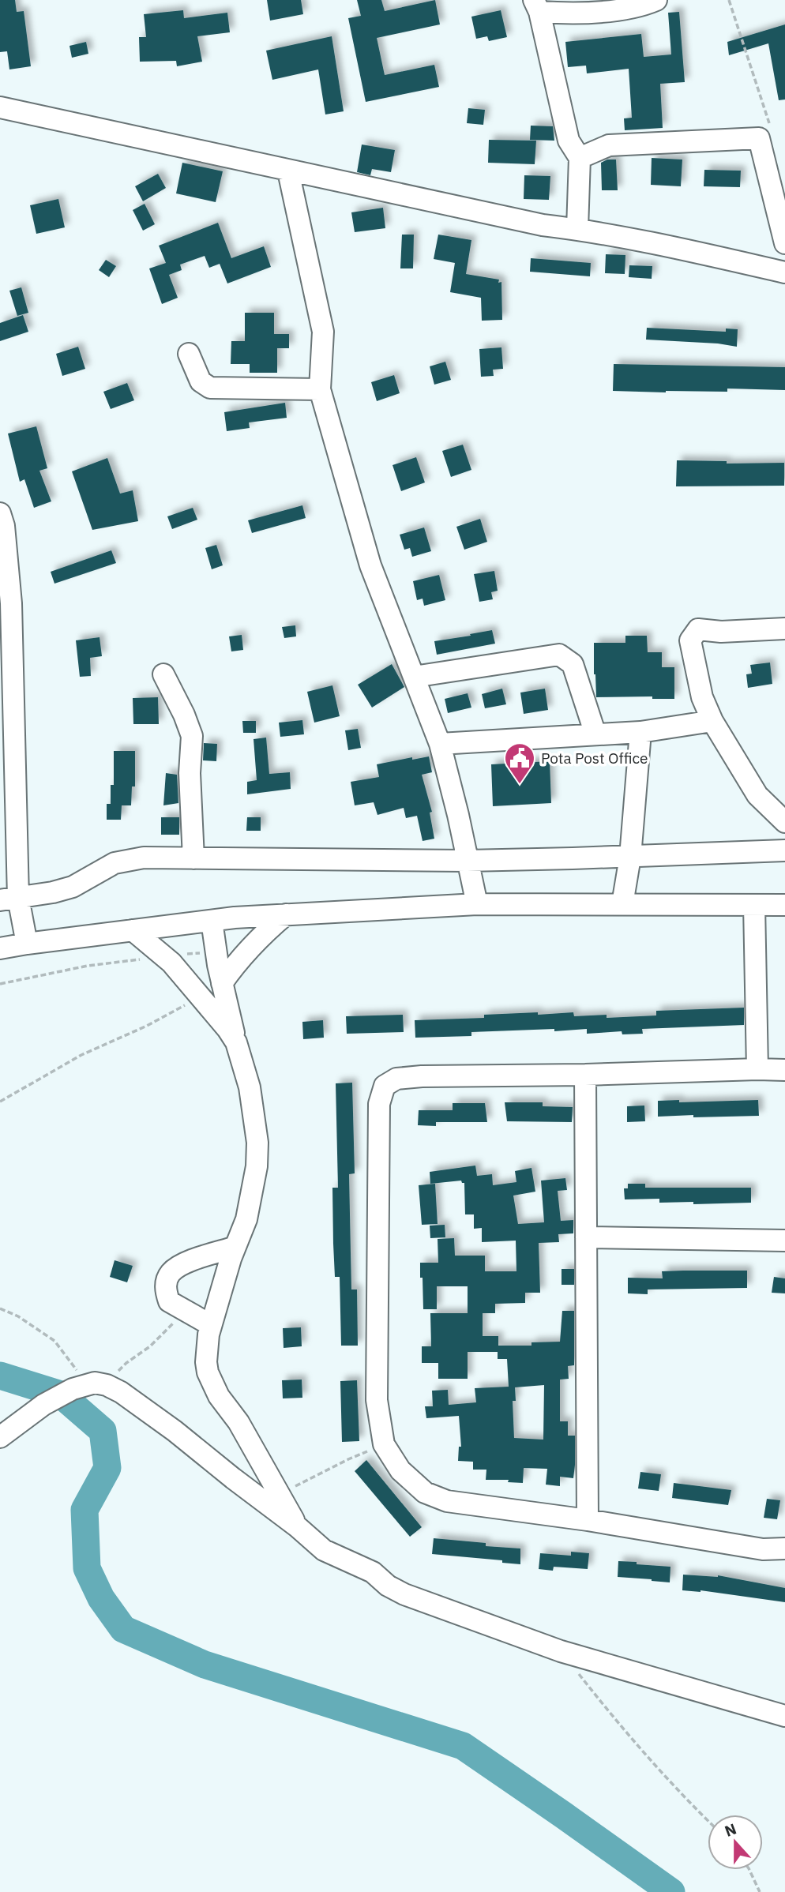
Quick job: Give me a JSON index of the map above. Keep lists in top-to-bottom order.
{
  "places": {
    "public building": ["Pota Post Office"]
  },
  "north": "top"
}
